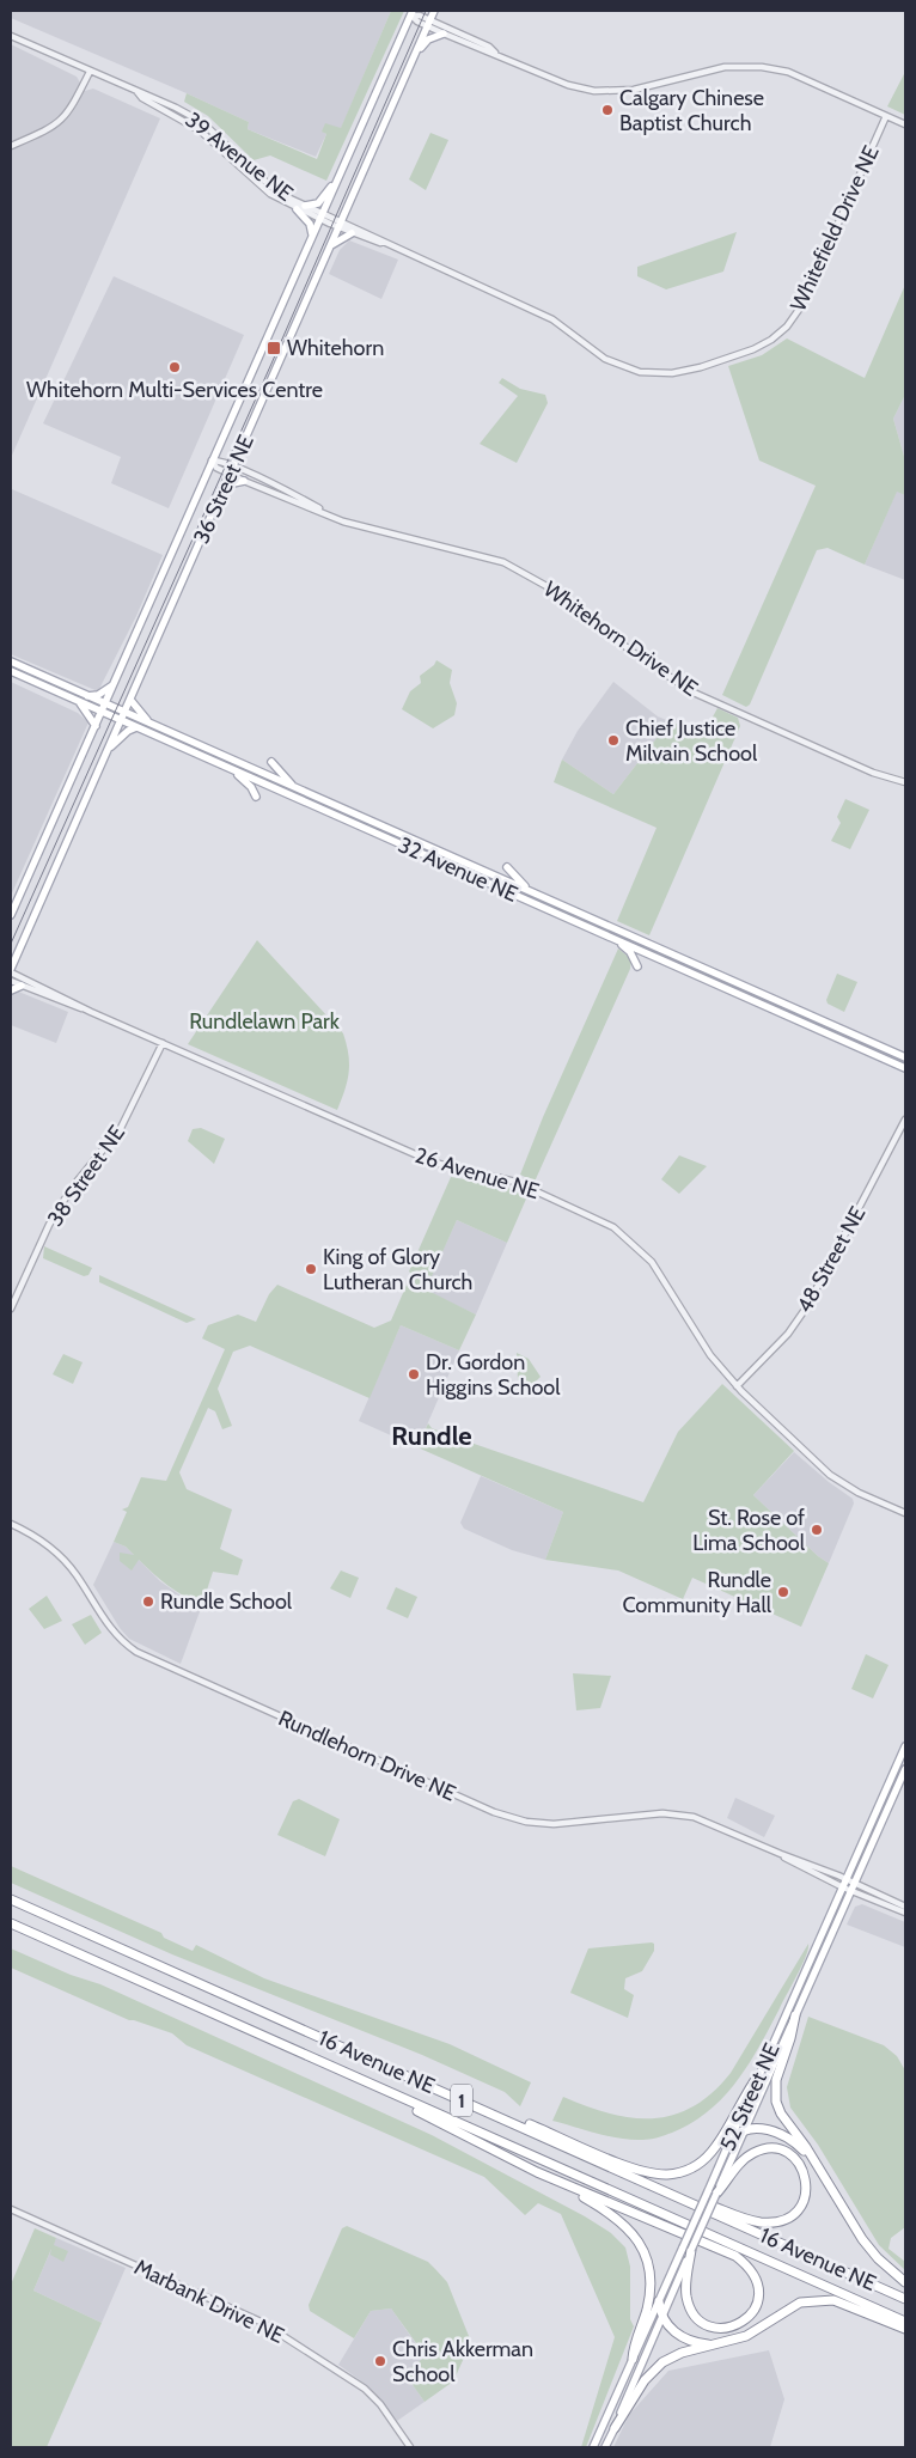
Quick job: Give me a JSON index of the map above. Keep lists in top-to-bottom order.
{
  "streets": {
    "highway": ["16 Avenue NE", "1"],
    "main road": ["36 Street NE", "32 Avenue NE", "52 Street NE"],
    "street": [
      "39 Avenue NE",
      "Whitefield Drive NE",
      "Whitehorn Drive NE",
      "26 Avenue NE",
      "38 Street NE",
      "48 Street NE",
      "Rundlehorn Drive NE",
      "Marbank Drive NE"
    ]
  },
  "crossings": [
    ["39 Avenue NE", "Whitefield Drive NE"],
    ["39 Avenue NE", "36 Street NE"],
    ["Whitefield Drive NE", "36 Street NE"],
    ["36 Street NE", "Whitehorn Drive NE"],
    ["36 Street NE", "32 Avenue NE"],
    ["36 Street NE", "26 Avenue NE"],
    ["26 Avenue NE", "38 Street NE"],
    ["26 Avenue NE", "48 Street NE"],
    ["Rundlehorn Drive NE", "52 Street NE"]
  ],
  "districts": ["Rundle"],
  "parks": ["Rundlelawn Park"],
  "places": {
    "other": [
      "Calgary Chinese Baptist Church",
      "Whitehorn Multi-Services Centre",
      "Chief Justice Milvain School",
      "King of Glory Lutheran Church",
      "Dr. Gordon Higgins School",
      "St. Rose of Lima School",
      "Rundle Community Hall",
      "Rundle School",
      "Chris Akkerman School"
    ],
    "transit": ["Whitehorn"]
  }
}
